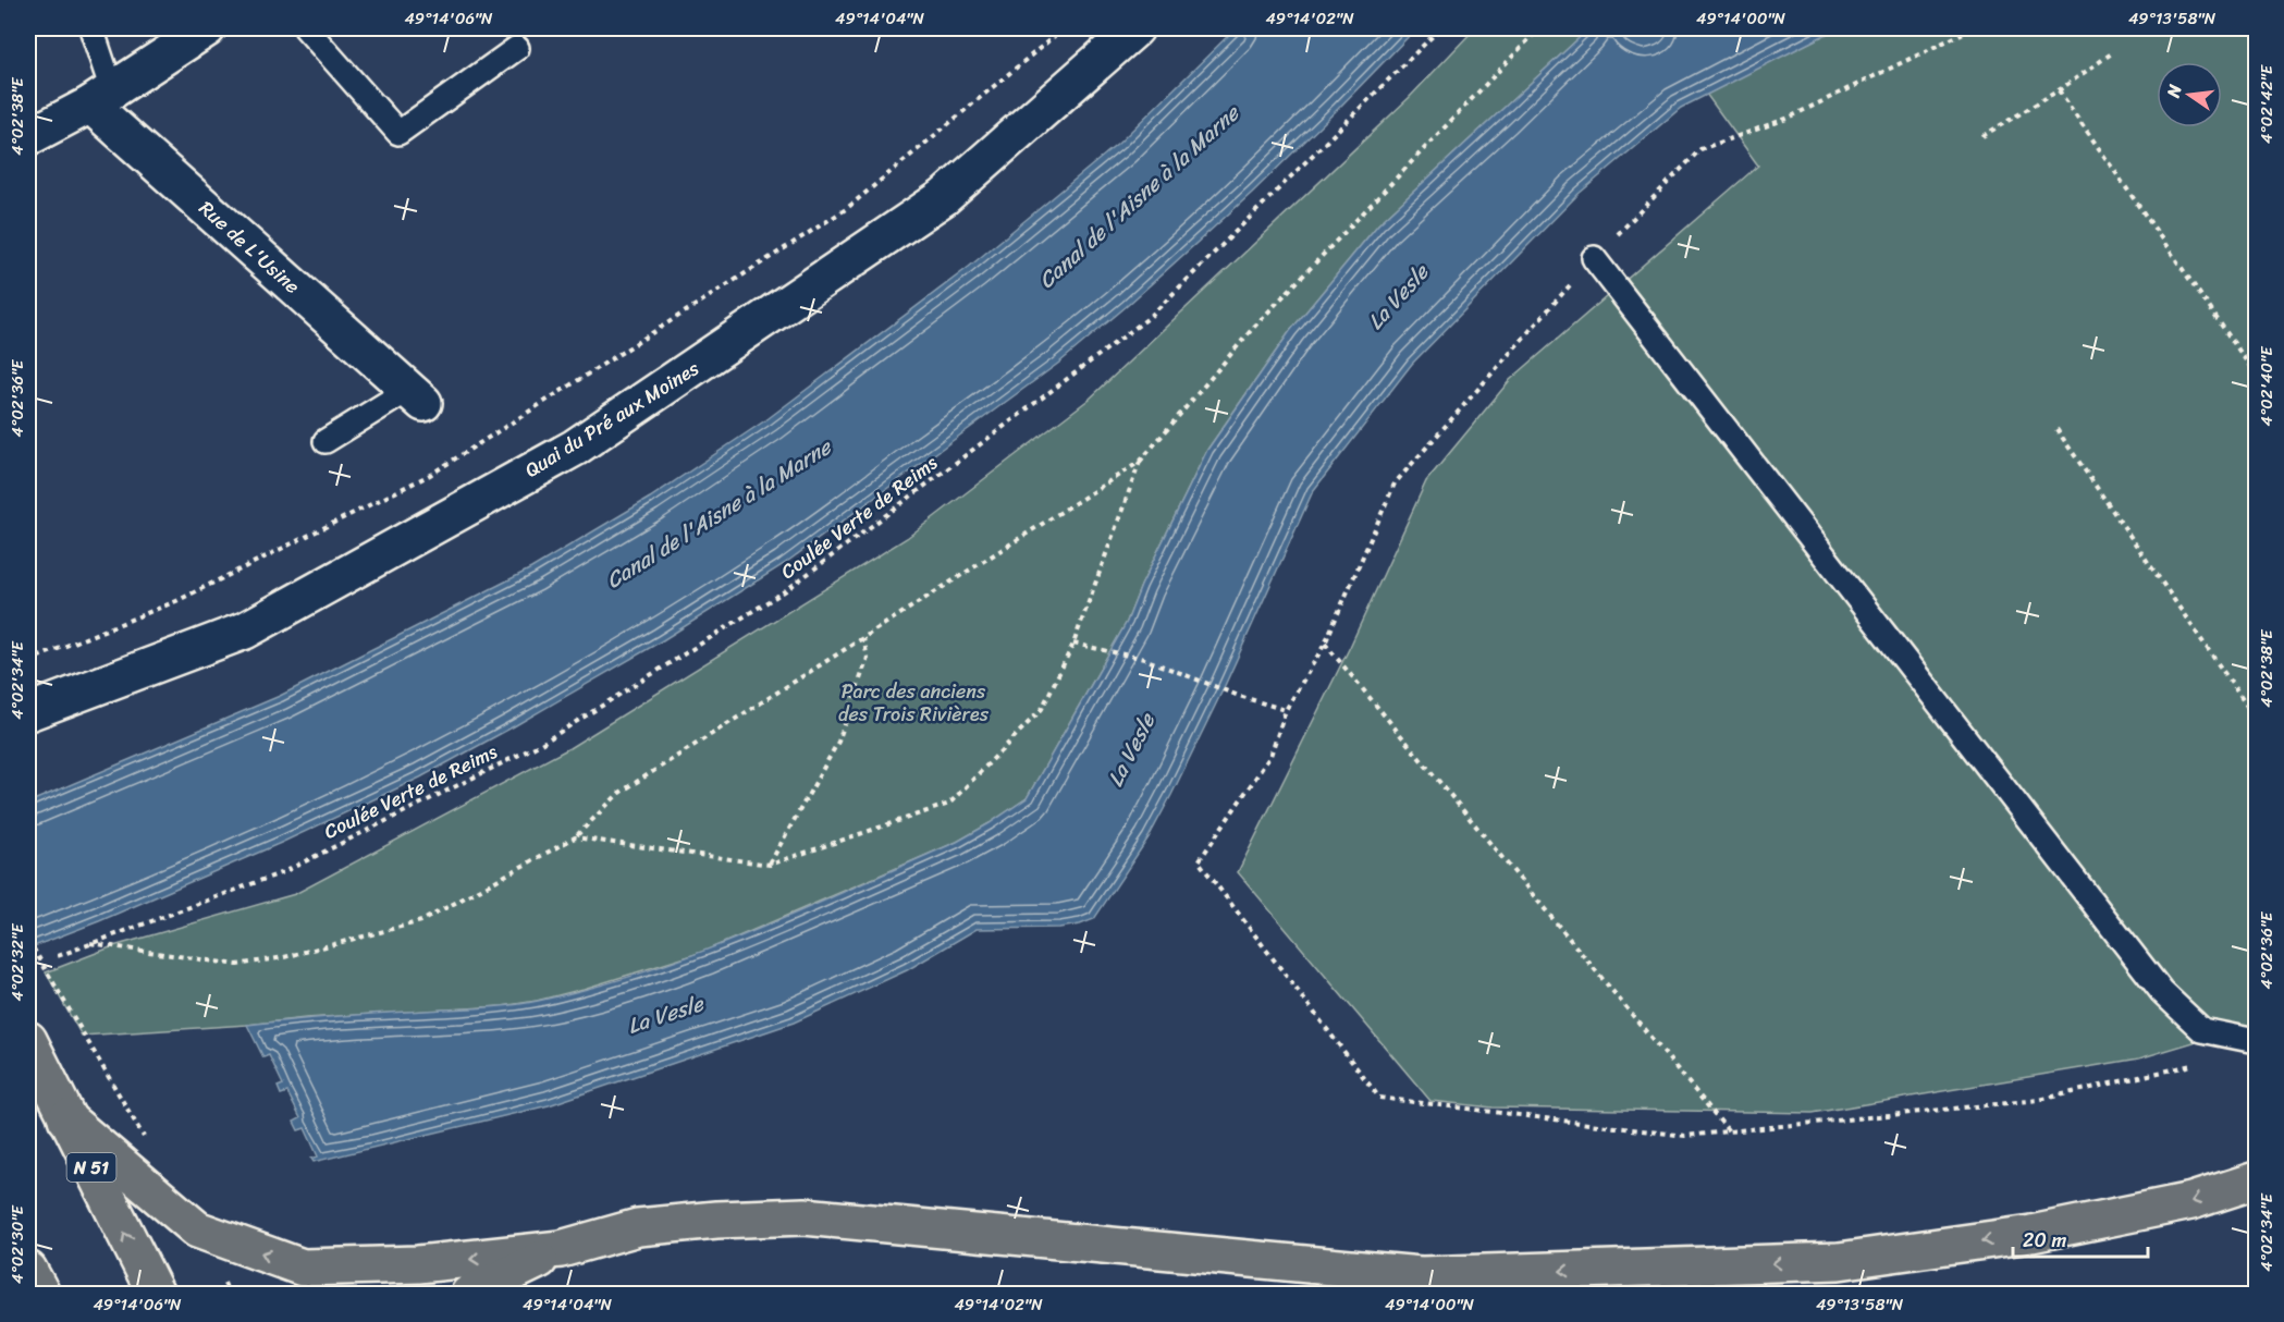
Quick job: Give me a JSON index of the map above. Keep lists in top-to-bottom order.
{
  "streets": {
    "main road": ["N 51"],
    "street": ["Rue de L'Usine", "Quai du Pré aux Moines"],
    "path": ["Coulée Verte de Reims"]
  },
  "water": ["Canal de l'Aisne à la Marne", "La Vesle"],
  "parks": ["Parc des anciens des Trois Rivières"],
  "scale_bar": "20 m",
  "north": "left",
  "coordinates": [
    "49°14'06\"N",
    "49°14'04\"N",
    "49°14'02\"N",
    "49°14'00\"N",
    "49°13'58\"N",
    "4°02'42\"E",
    "4°02'38\"E",
    "4°02'40\"E",
    "4°02'36\"E",
    "4°02'34\"E",
    "4°02'32\"E",
    "4°02'30\"E"
  ]
}
